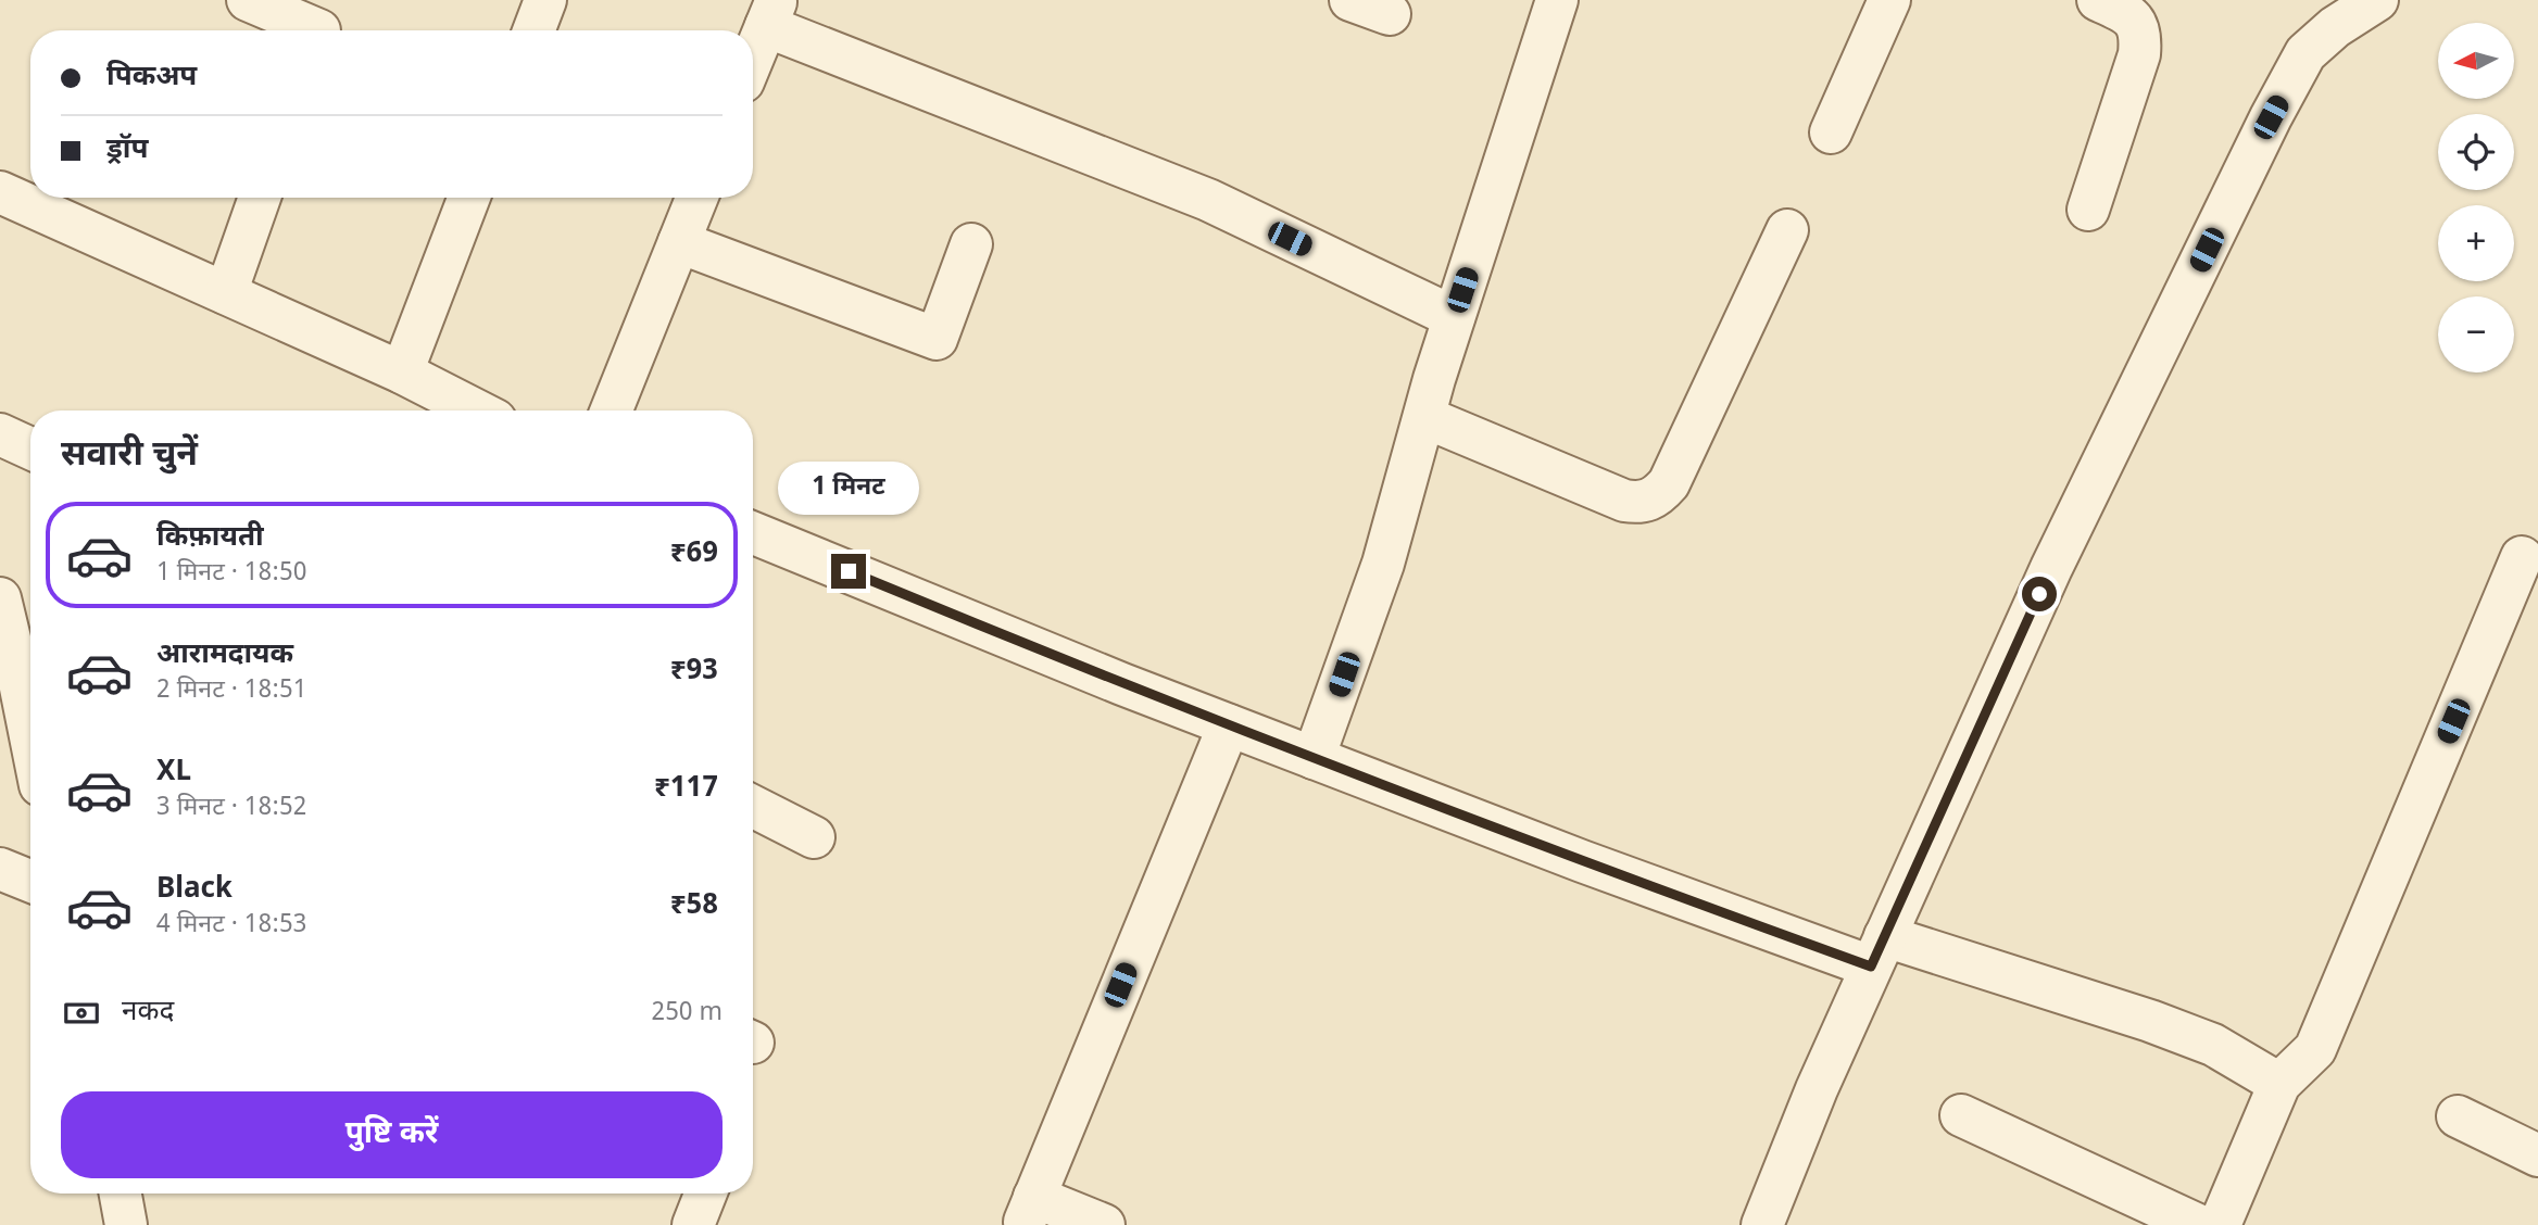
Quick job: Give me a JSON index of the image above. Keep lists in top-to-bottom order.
{
  "north": "left",
  "page": {
    "map_buttons": ["+", "−"],
    "banner": ["पिकअप", "ड्रॉप"],
    "heading": "सवारी चुनें",
    "bubble": "1 मिनट",
    "list": [
      {
        "name": "किफ़ायती",
        "note": "1 मिनट · 18:50",
        "value": "₹69"
      },
      {
        "name": "आरामदायक",
        "note": "2 मिनट · 18:51",
        "value": "₹93"
      },
      {
        "name": "XL",
        "note": "3 मिनट · 18:52",
        "value": "₹117"
      },
      {
        "name": "Black",
        "note": "4 मिनट · 18:53",
        "value": "₹58"
      }
    ],
    "pay": ["नकद", "250 m"],
    "buttons": "पुष्टि करें"
  }
}
